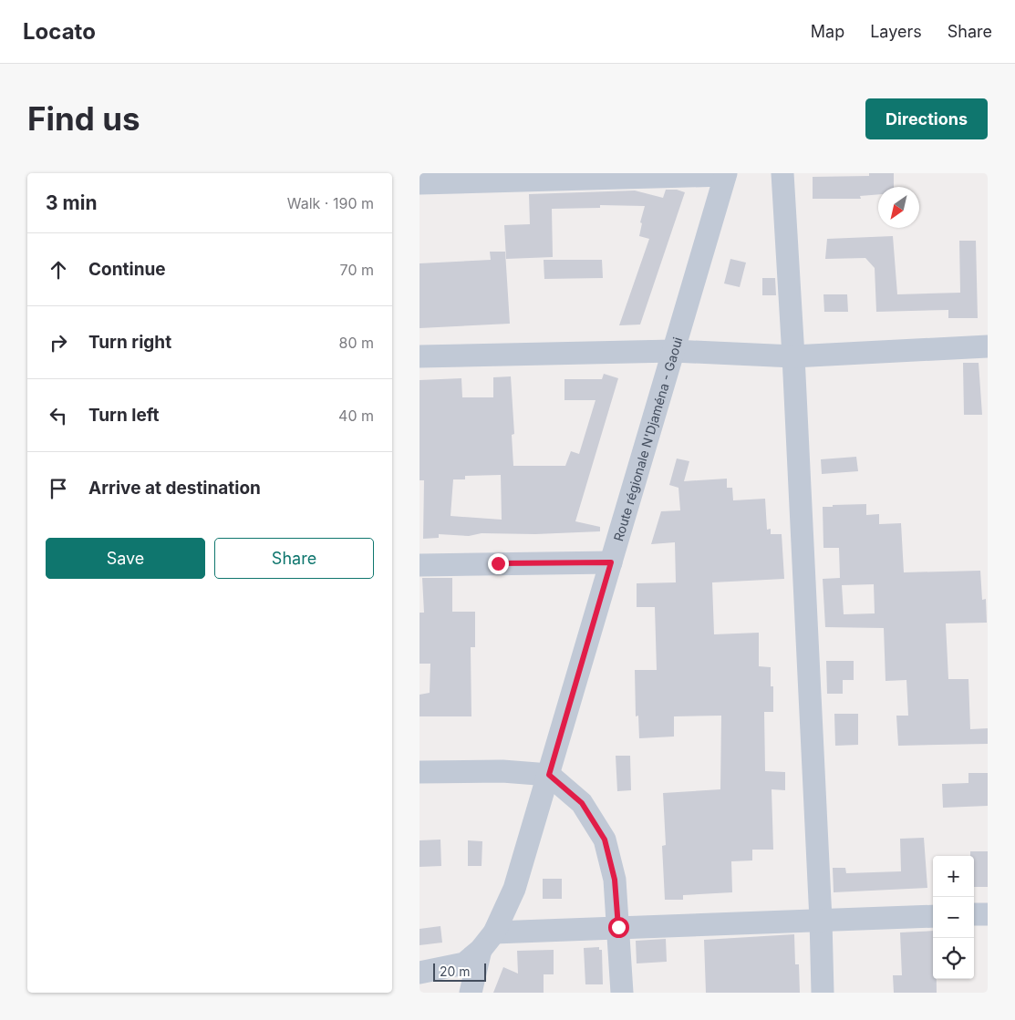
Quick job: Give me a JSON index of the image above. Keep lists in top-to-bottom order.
{
  "streets": {
    "street": ["Route régionale N'Djaména - Gaoui"]
  },
  "scale_bar": "20 m",
  "north": "bottom left",
  "page": {
    "header": "Locato",
    "nav": ["Map", "Layers", "Share"],
    "buttons": [
      "Directions",
      ["Save", "Share"]
    ],
    "title": "Find us",
    "heading": ["3 min", "Walk · 190 m"],
    "list": [
      ["Continue", "70 m"],
      ["Turn right", "80 m"],
      ["Turn left", "40 m"],
      "Arrive at destination"
    ],
    "map_buttons": ["+", "−"],
    "scale": "20 m"
  }
}
